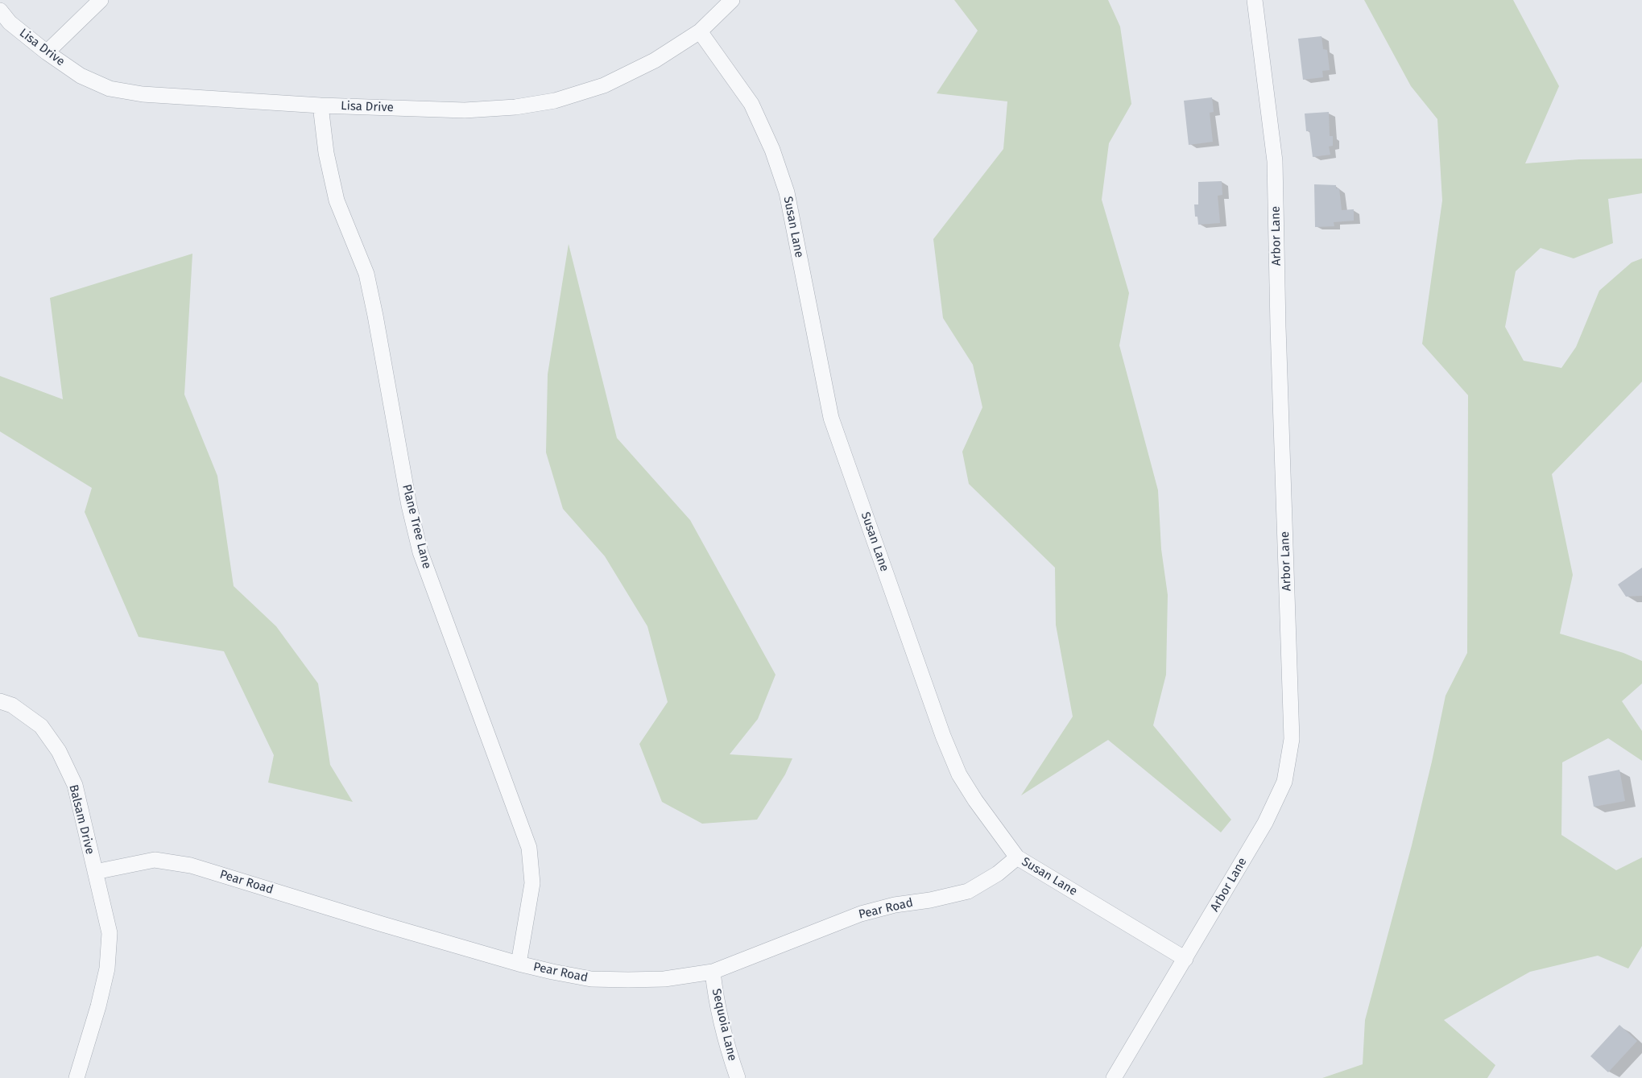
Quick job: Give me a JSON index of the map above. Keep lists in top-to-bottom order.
{
  "streets": {
    "street": [
      "Lisa Drive",
      "Susan Lane",
      "Arbor Lane",
      "Plane Tree Lane",
      "Balsam Drive",
      "Pear Road",
      "Sequoia Lane"
    ]
  },
  "crossings": [
    ["Lisa Drive", "Susan Lane"],
    ["Lisa Drive", "Plane Tree Lane"],
    ["Susan Lane", "Arbor Lane"],
    ["Susan Lane", "Pear Road"],
    ["Plane Tree Lane", "Pear Road"],
    ["Balsam Drive", "Pear Road"],
    ["Pear Road", "Sequoia Lane"]
  ]
}
